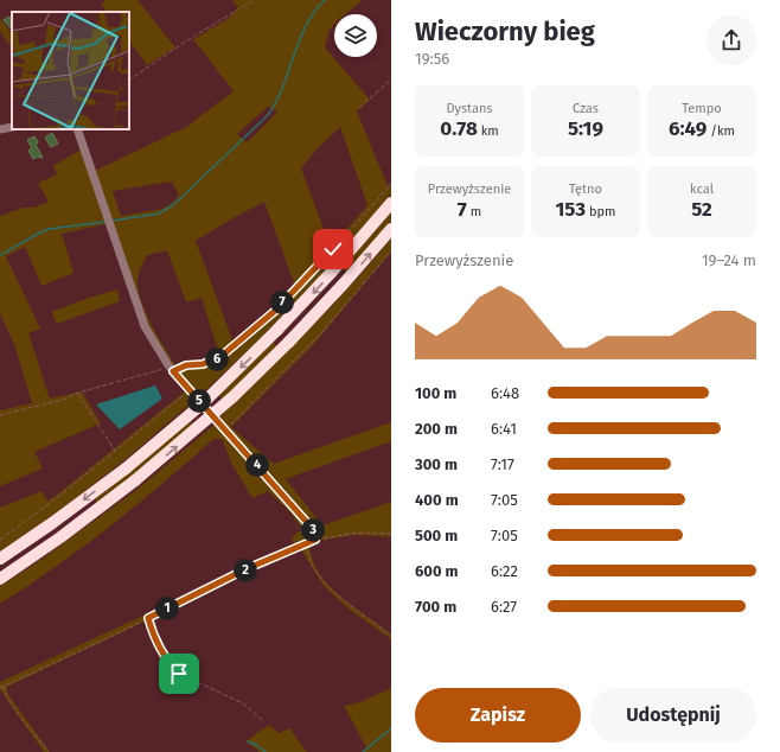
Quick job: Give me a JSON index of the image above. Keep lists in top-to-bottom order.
{
  "page": {
    "heading": ["Wieczorny bieg", "19:56"],
    "stats": [
      ["Dystans", "0.78 km"],
      ["Czas", "5:19"],
      ["Tempo", "6:49 /km"],
      ["Przewyższenie", "7 m"],
      ["Tętno", "153 bpm"],
      ["kcal", "52"]
    ],
    "chart": ["Przewyższenie", "19–24 m"],
    "pins": [
      "7",
      "6",
      "5",
      "4",
      "3",
      "2",
      "1"
    ],
    "list": [
      {
        "name": "100 m",
        "note": "6:48"
      },
      {
        "name": "200 m",
        "note": "6:41"
      },
      {
        "name": "300 m",
        "note": "7:17"
      },
      {
        "name": "400 m",
        "note": "7:05"
      },
      {
        "name": "500 m",
        "note": "7:05"
      },
      {
        "name": "600 m",
        "note": "6:22"
      },
      {
        "name": "700 m",
        "note": "6:27"
      }
    ],
    "buttons": ["Zapisz", "Udostępnij"]
  }
}
